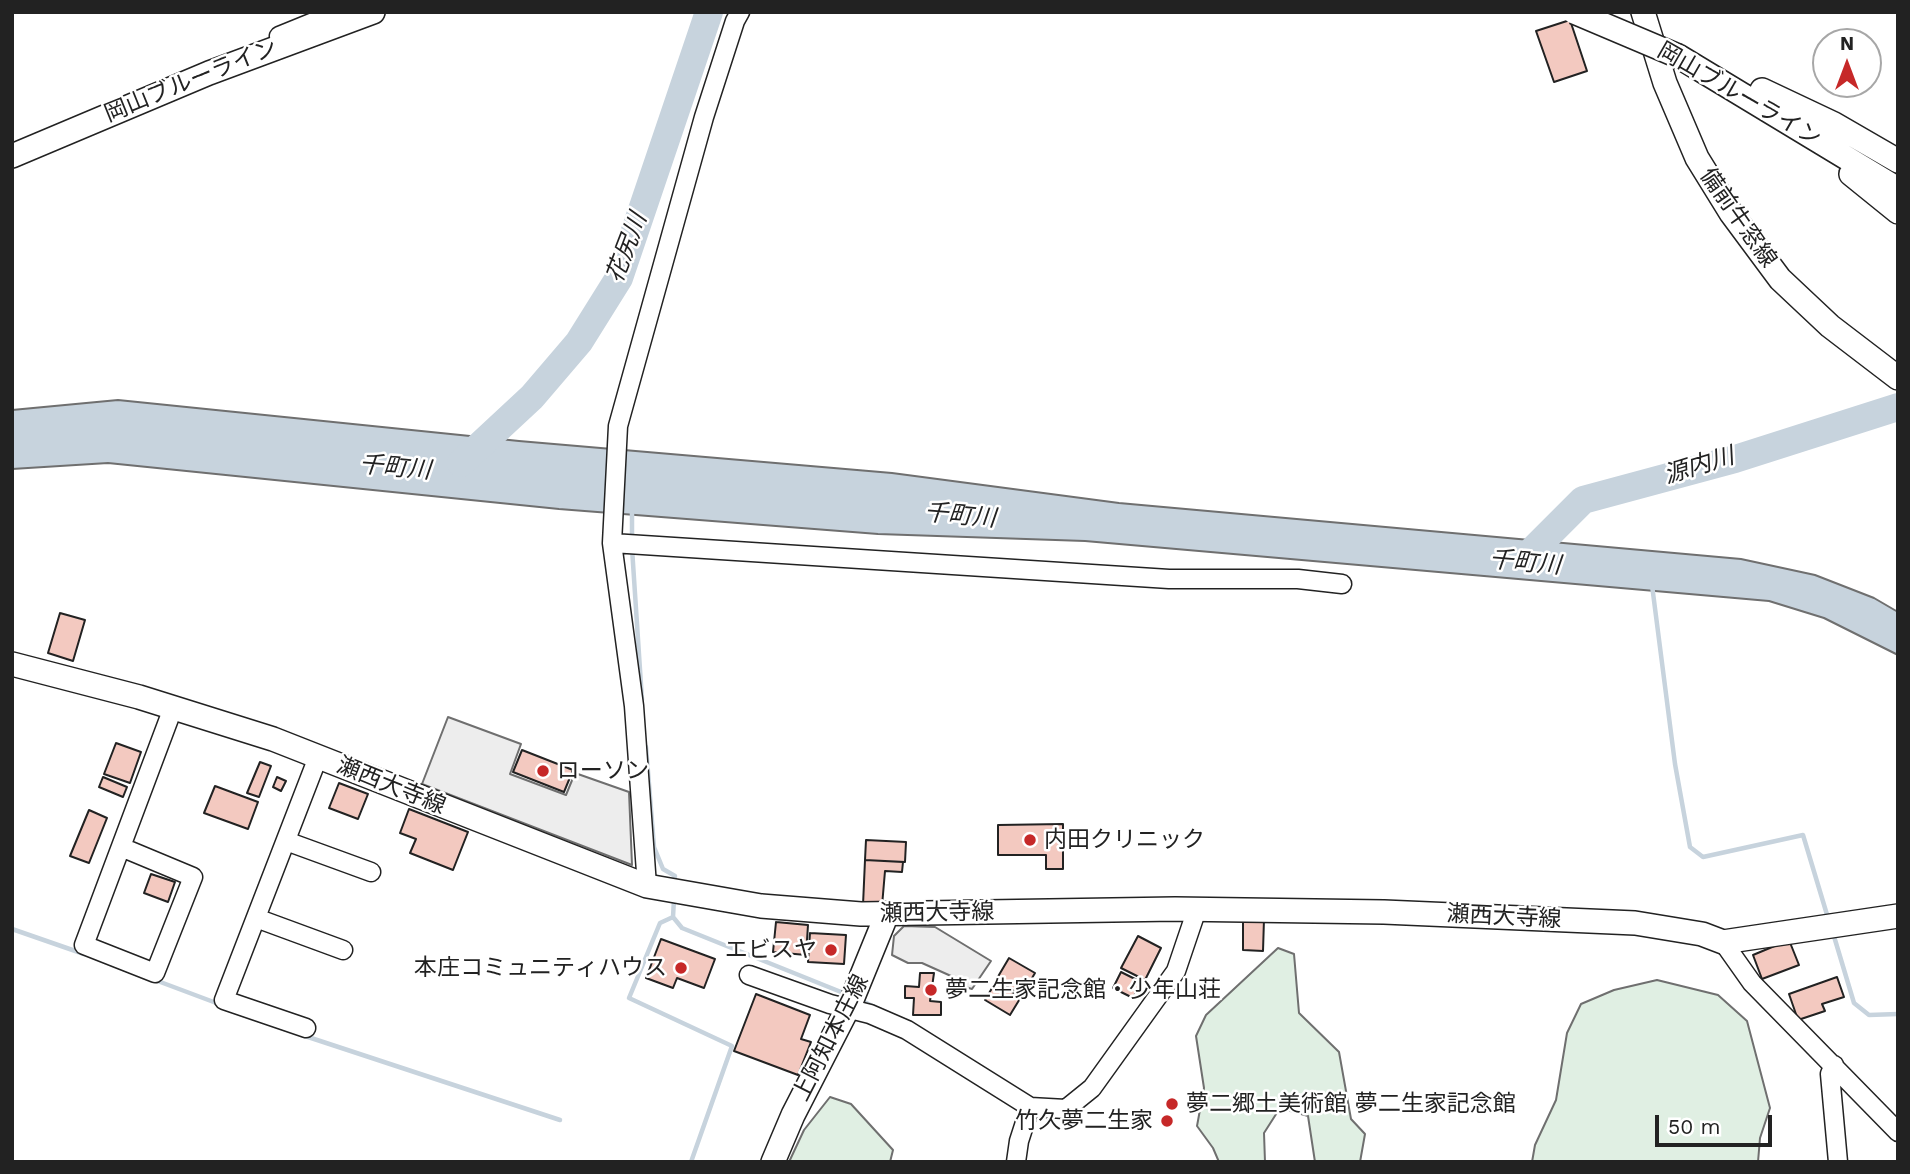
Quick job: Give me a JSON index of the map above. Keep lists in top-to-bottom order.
{
  "streets": {
    "main road": [
      "岡山ブルーライン",
      "備前牛窓線",
      "瀬西大寺線",
      "上阿知本庄線"
    ]
  },
  "crossings": [
    ["瀬西大寺線", "上阿知本庄線"]
  ],
  "water": ["花尻川", "源内川", "千町川"],
  "places": [
    "ローソン",
    "内田クリニック",
    "エビスヤ",
    "本庄コミュニティハウス",
    "夢二生家記念館・少年山荘",
    "夢二郷土美術館 夢二生家記念館",
    "竹久夢二生家"
  ],
  "scale_bar": "50 m",
  "north": "top"
}
